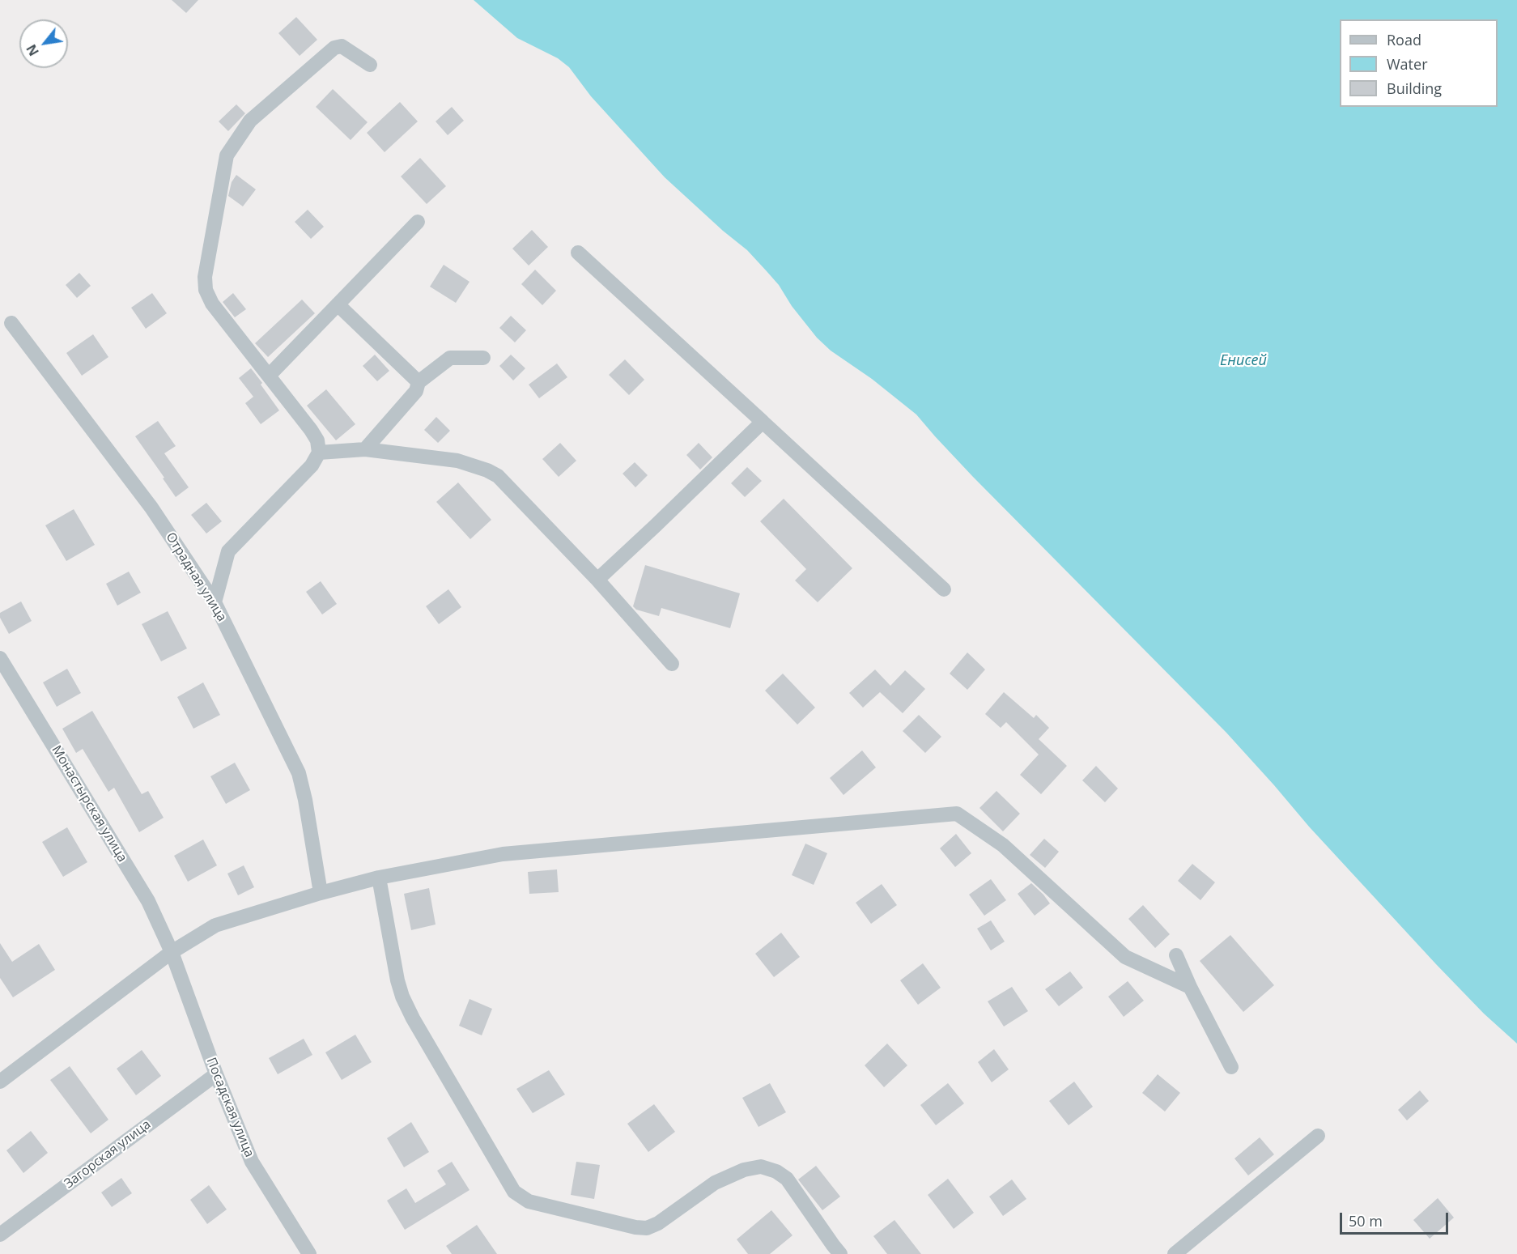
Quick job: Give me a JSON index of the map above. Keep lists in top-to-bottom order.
{
  "streets": {
    "street": [
      "Отрадная улица",
      "Монастырская улица",
      "Посадская улица",
      "Загорская улица"
    ]
  },
  "crossings": [
    ["Монастырская улица", "Посадская улица"],
    ["Посадская улица", "Загорская улица"]
  ],
  "water": ["Енисей"],
  "legend": ["Road", "Water", "Building"],
  "scale_bar": "50 m",
  "north": "bottom left"
}
